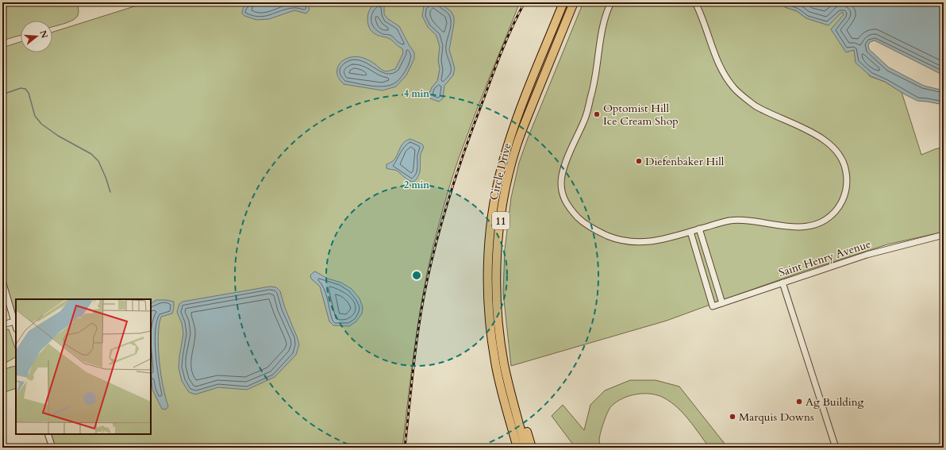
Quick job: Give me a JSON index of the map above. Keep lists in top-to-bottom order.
{
  "streets": {
    "highway": ["Circle Drive", "11"],
    "street": ["Saint Henry Avenue"]
  },
  "places": [
    "Optomist Hill Ice Cream Shop",
    "Diefenbaker Hill",
    "Ag Building",
    "Marquis Downs"
  ],
  "north": "right",
  "rings": ["4 min", "2 min"]
}
